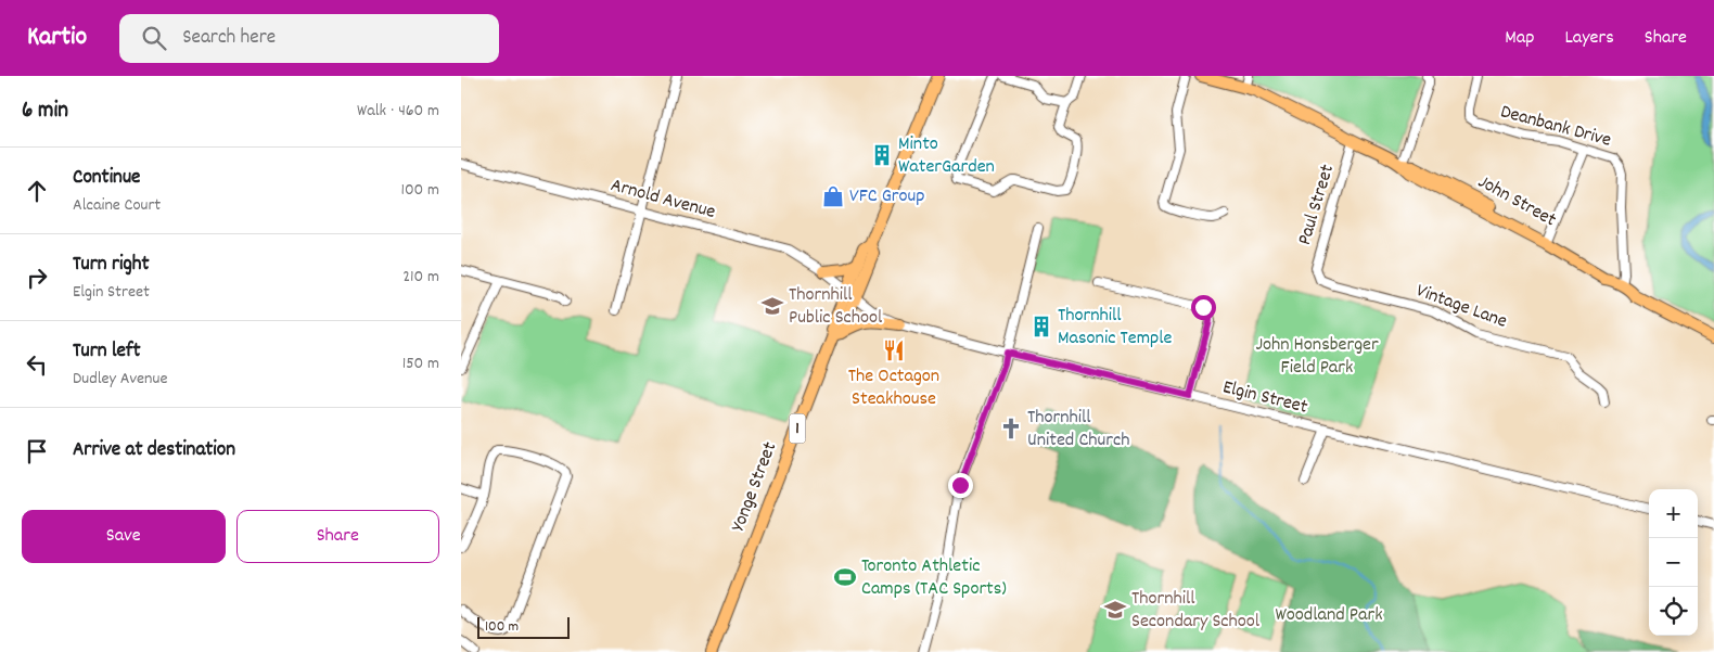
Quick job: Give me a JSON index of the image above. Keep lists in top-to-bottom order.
{
  "streets": {
    "main road": ["John Street", "1", "Yonge Street"],
    "street": [
      "Deanbank Drive",
      "Arnold Avenue",
      "Paul Street",
      "Vintage Lane",
      "Elgin Street"
    ]
  },
  "crossings": [
    ["Deanbank Drive", "John Street"],
    ["Arnold Avenue", "Elgin Street"],
    ["Arnold Avenue", "Yonge Street"],
    ["John Street", "Paul Street"],
    ["Paul Street", "Vintage Lane"],
    ["Elgin Street", "Yonge Street"]
  ],
  "parks": ["John Honsberger Field Park", "Woodland Park"],
  "places": {
    "building": ["Minto WaterGarden", "Thornhill Masonic Temple"],
    "shop": ["VFC Group"],
    "school or university": ["Thornhill Public School", "Thornhill Secondary School"],
    "restaurant": ["The Octagon Steakhouse"],
    "church": ["Thornhill United Church"],
    "sports": ["Toronto Athletic Camps (TAC Sports)"]
  },
  "scale_bar": "100 m",
  "page": {
    "header": "Kartio",
    "search": "Search here",
    "nav": ["Map", "Layers", "Share"],
    "heading": ["6 min", "Walk · 460 m"],
    "list": [
      ["Continue", "Alcaine Court", "100 m"],
      ["Turn right", "Elgin Street", "210 m"],
      ["Turn left", "Dudley Avenue", "150 m"],
      "Arrive at destination"
    ],
    "map_buttons": ["+", "−"],
    "buttons": ["Save", "Share"],
    "scale": "100 m"
  }
}
